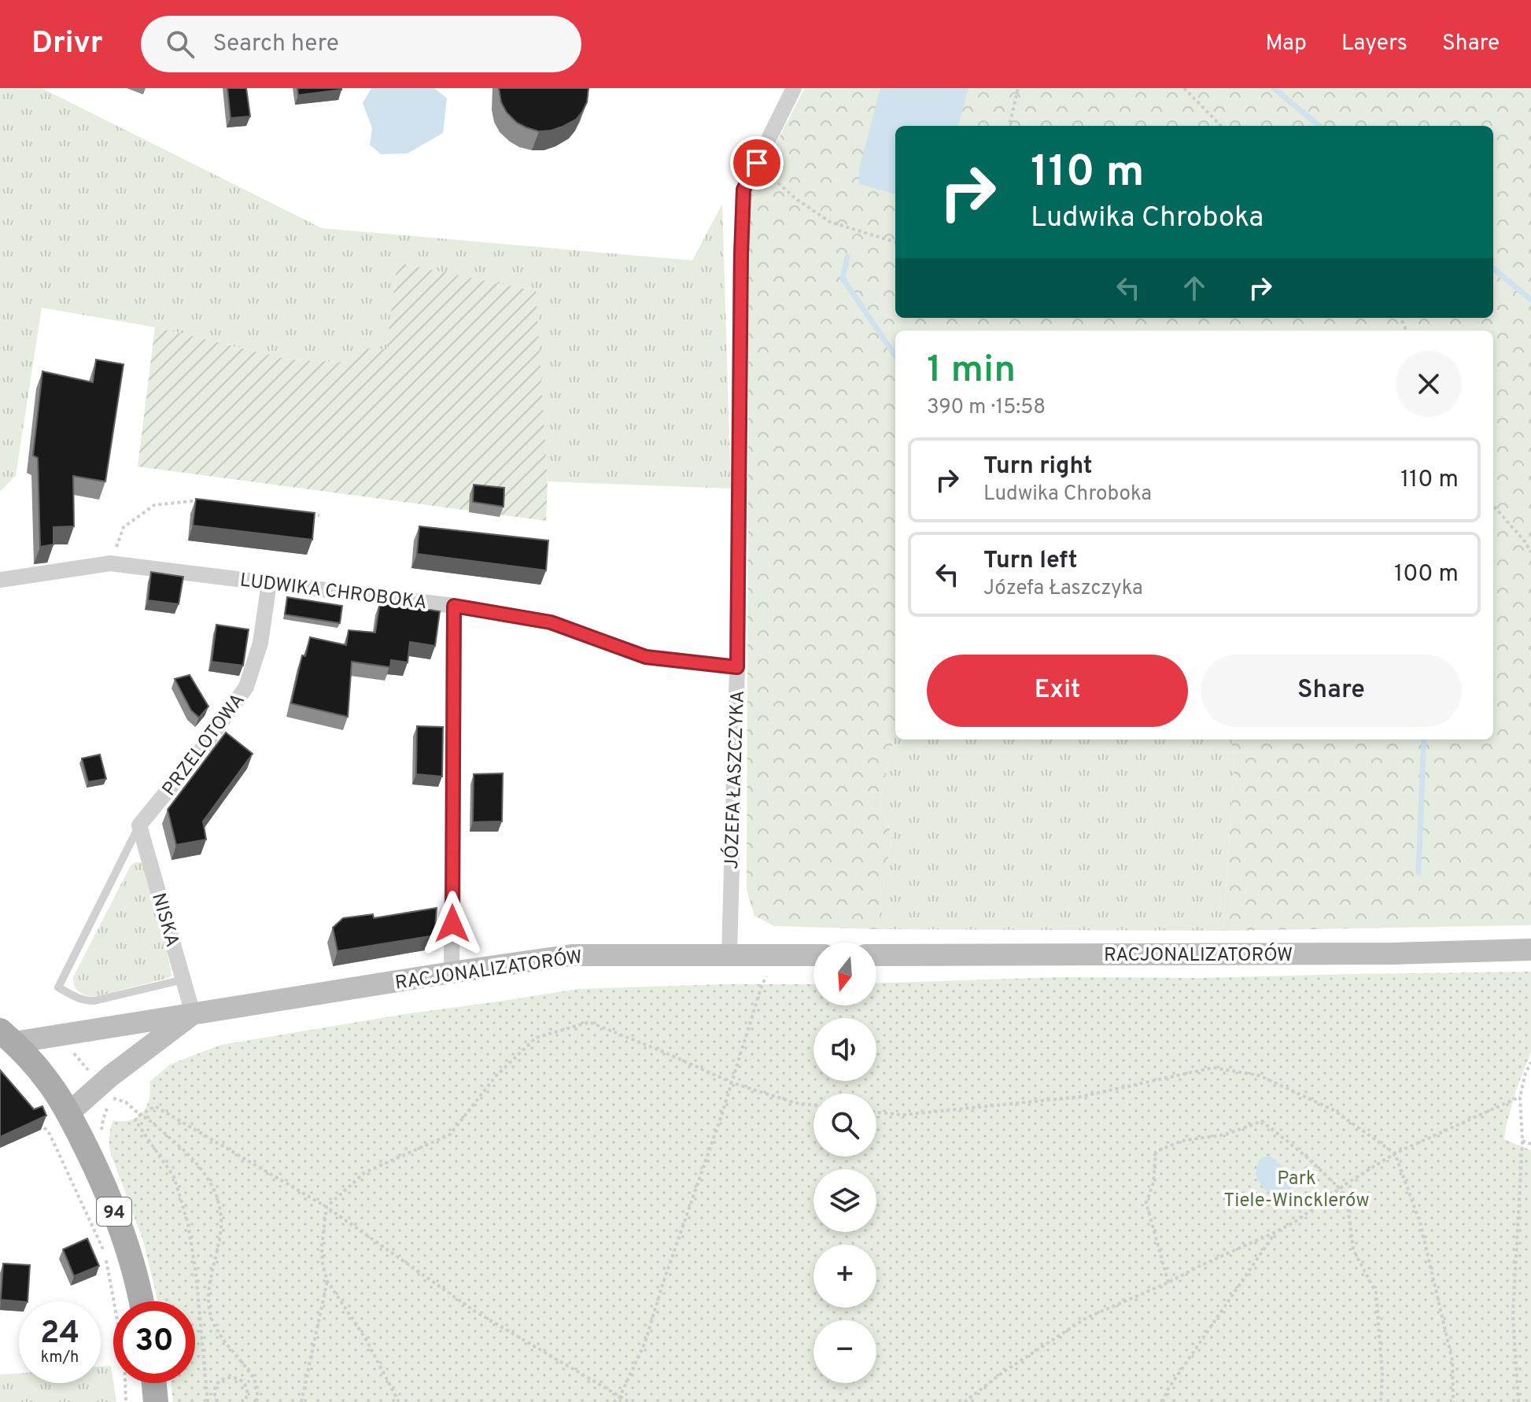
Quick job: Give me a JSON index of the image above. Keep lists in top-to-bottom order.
{
  "streets": {
    "main road": ["94"],
    "street": [
      "LUDWIKA CHROBOKA",
      "PRZELOTOWA",
      "JÓZEFA ŁASZCZYKA",
      "NISKA",
      "RACJONALIZATORÓW"
    ]
  },
  "crossings": [
    ["LUDWIKA CHROBOKA", "PRZELOTOWA"],
    ["LUDWIKA CHROBOKA", "JÓZEFA ŁASZCZYKA"],
    ["PRZELOTOWA", "NISKA"],
    ["JÓZEFA ŁASZCZYKA", "RACJONALIZATORÓW"],
    ["NISKA", "RACJONALIZATORÓW"],
    ["RACJONALIZATORÓW", "94"]
  ],
  "parks": ["Park Tiele-Wincklerów"],
  "north": "bottom",
  "page": {
    "header": "Drivr",
    "search": "Search here",
    "nav": ["Map", "Layers", "Share"],
    "turn": ["110 m", "Ludwika Chroboka"],
    "heading": ["1 min", "390 m · 15:58"],
    "list": [
      {
        "name": "Turn right",
        "note": "Ludwika Chroboka",
        "value": "110 m"
      },
      {
        "name": "Turn left",
        "note": "Józefa Łaszczyka",
        "value": "100 m"
      }
    ],
    "buttons": ["Exit", "Share"],
    "map_buttons": ["+", "−"],
    "speed": "24 km/h",
    "limit": "30"
  }
}
